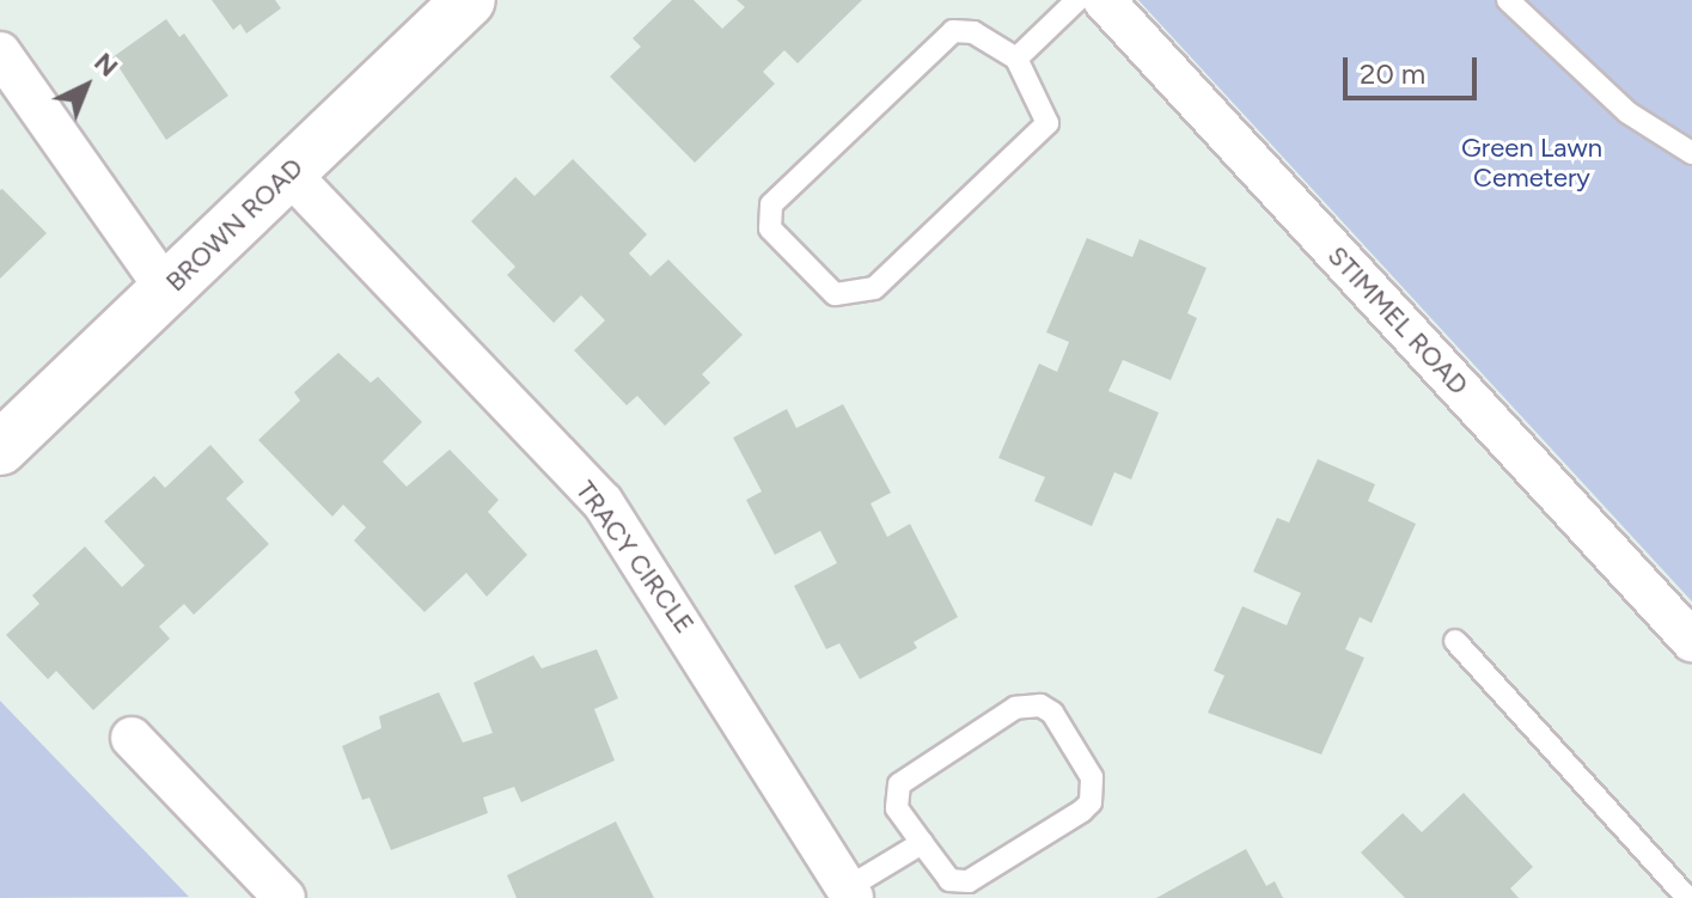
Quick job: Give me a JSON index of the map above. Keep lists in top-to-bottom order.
{
  "streets": {
    "main road": ["BROWN ROAD"],
    "street": ["STIMMEL ROAD", "TRACY CIRCLE"]
  },
  "crossings": [
    ["BROWN ROAD", "TRACY CIRCLE"]
  ],
  "parks": ["Green Lawn Cemetery"],
  "scale_bar": "20 m",
  "north": "top right"
}
